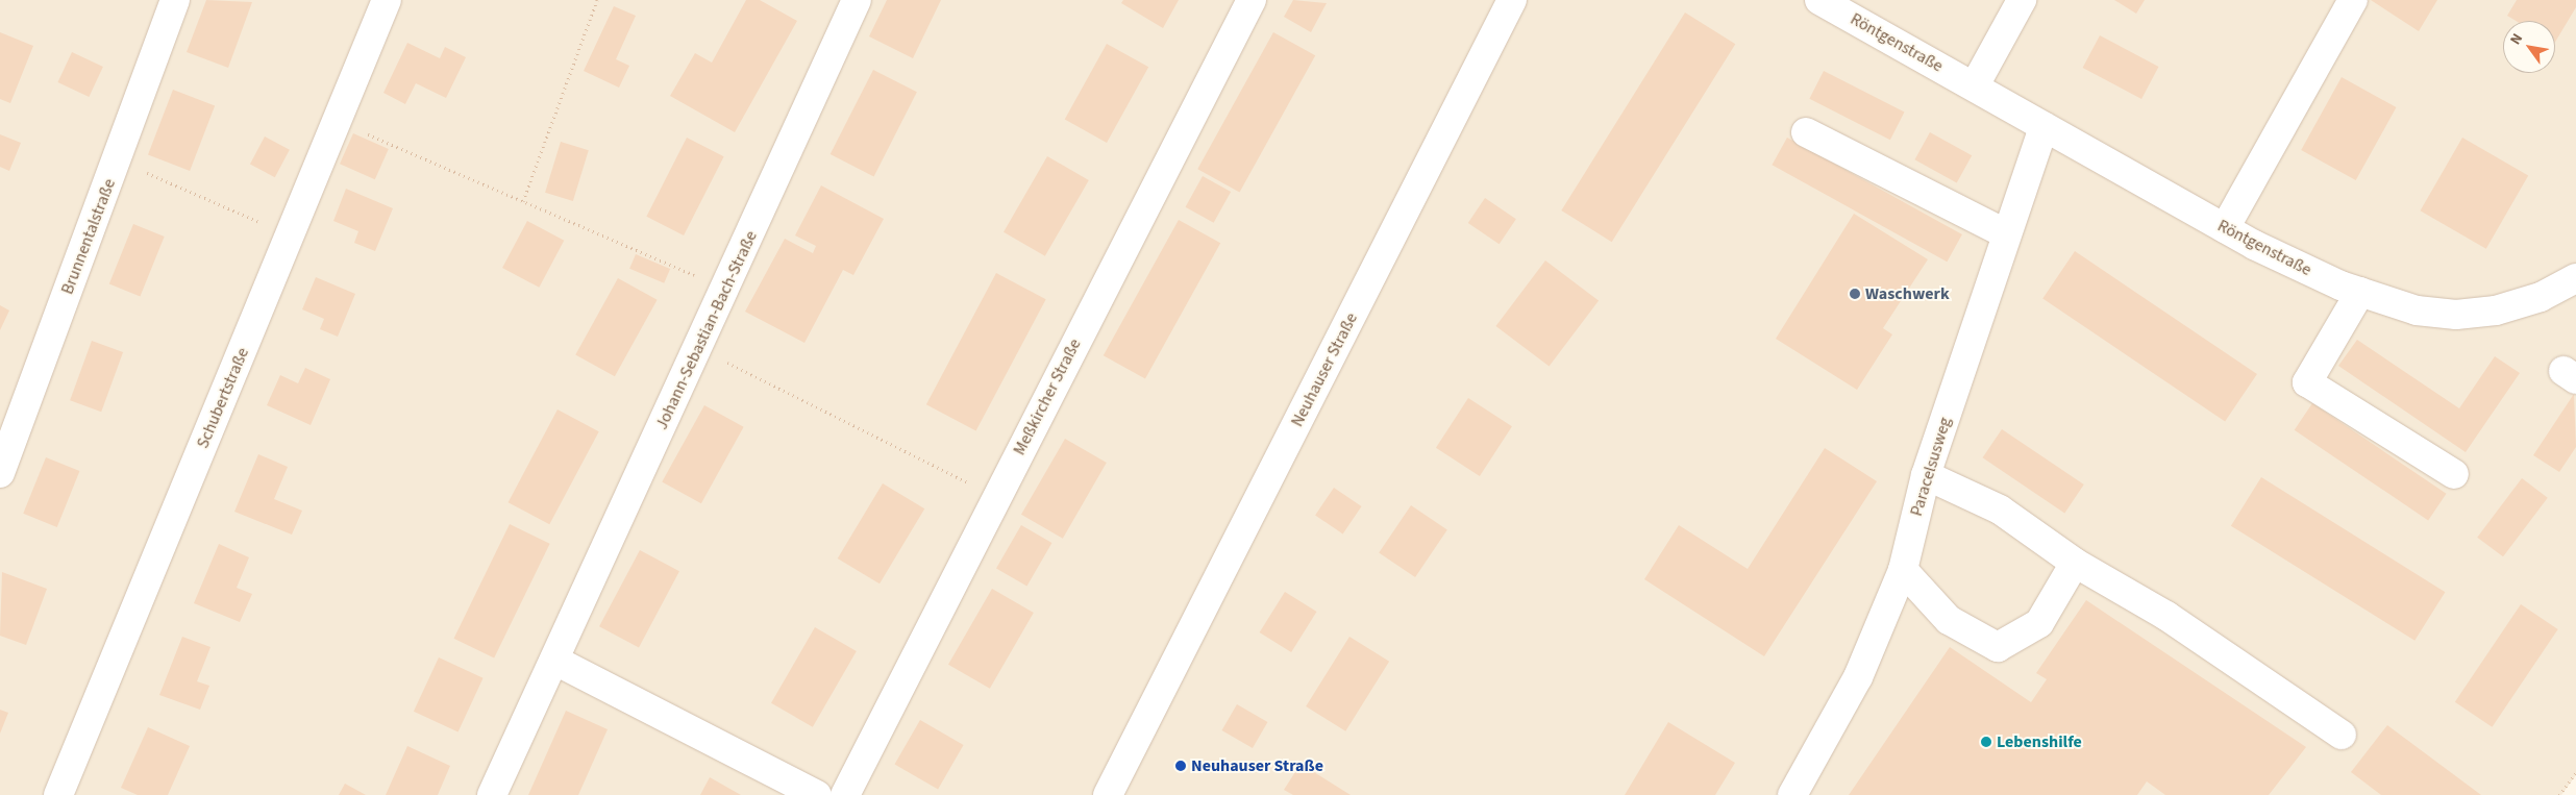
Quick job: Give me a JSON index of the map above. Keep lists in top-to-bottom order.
{
  "streets": {
    "street": [
      "Röntgenstraße",
      "Brunnentalstraße",
      "Johann-Sebastian-Bach-Straße",
      "Neuhauser Straße",
      "Meßkircher Straße",
      "Schubertstraße",
      "Paracelsusweg"
    ]
  },
  "crossings": [
    ["Röntgenstraße", "Paracelsusweg"]
  ],
  "places": ["Waschwerk", "Lebenshilfe", "Neuhauser Straße"],
  "north": "top left"
}
